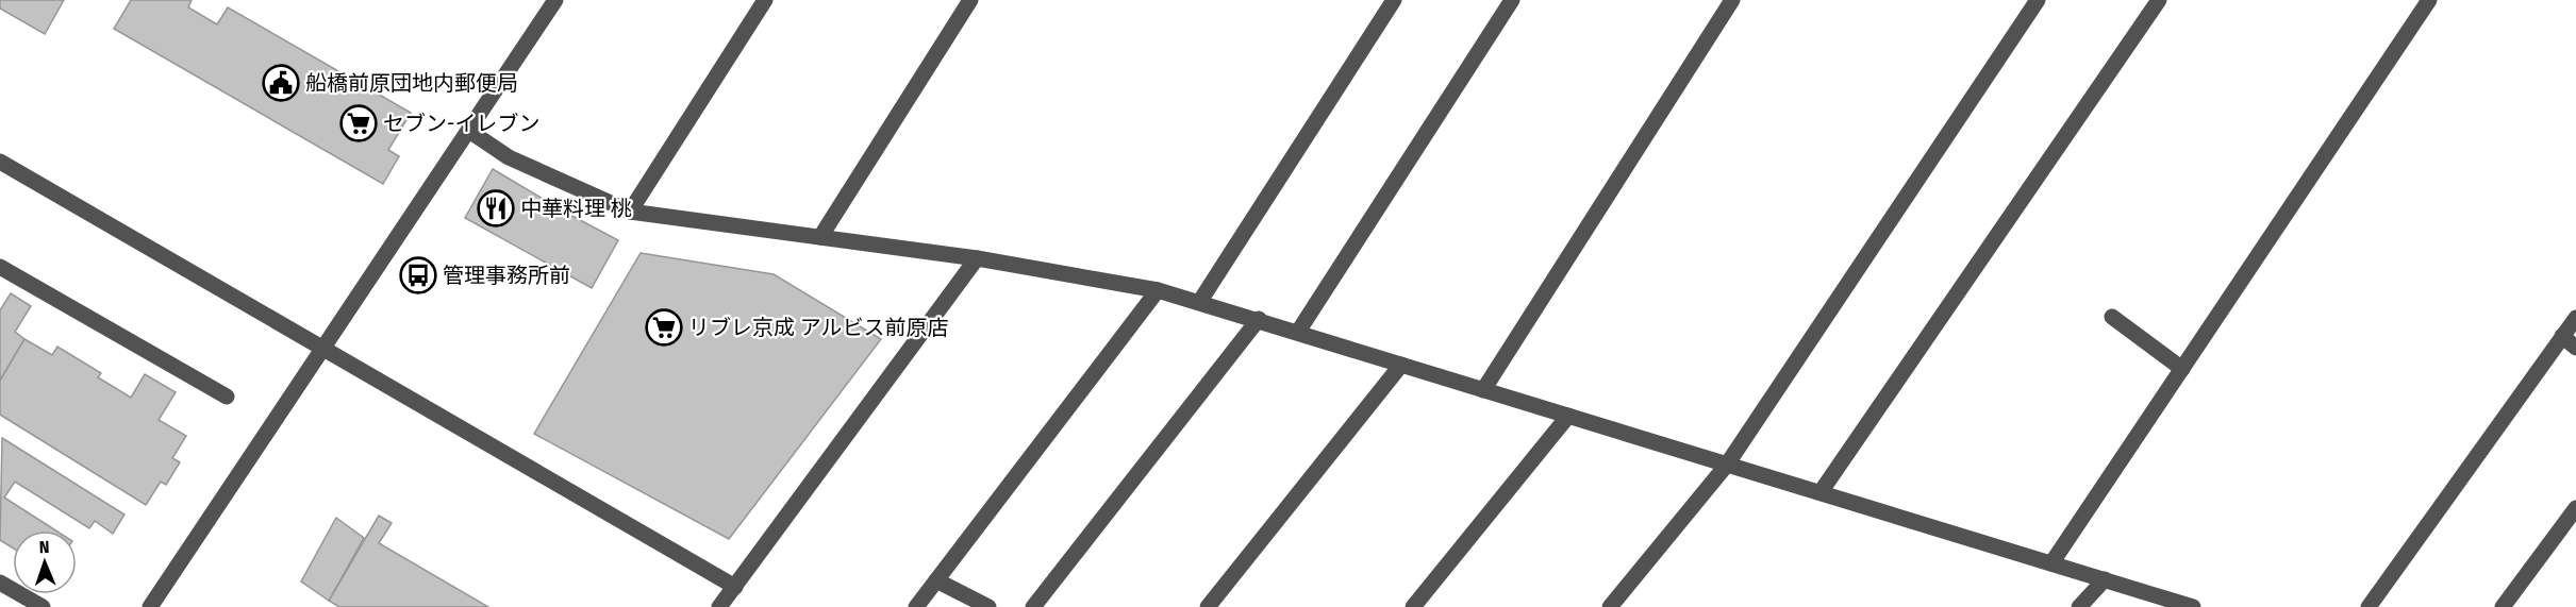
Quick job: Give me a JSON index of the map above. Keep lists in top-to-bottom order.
{
  "places": {
    "public building": ["船橋前原団地内郵便局"],
    "supermarket": ["セブン-イレブン", "リブレ京成 アルビス前原店"],
    "restaurant": ["中華料理 桃"],
    "bus stop": ["管理事務所前"]
  },
  "north": "top"
}
